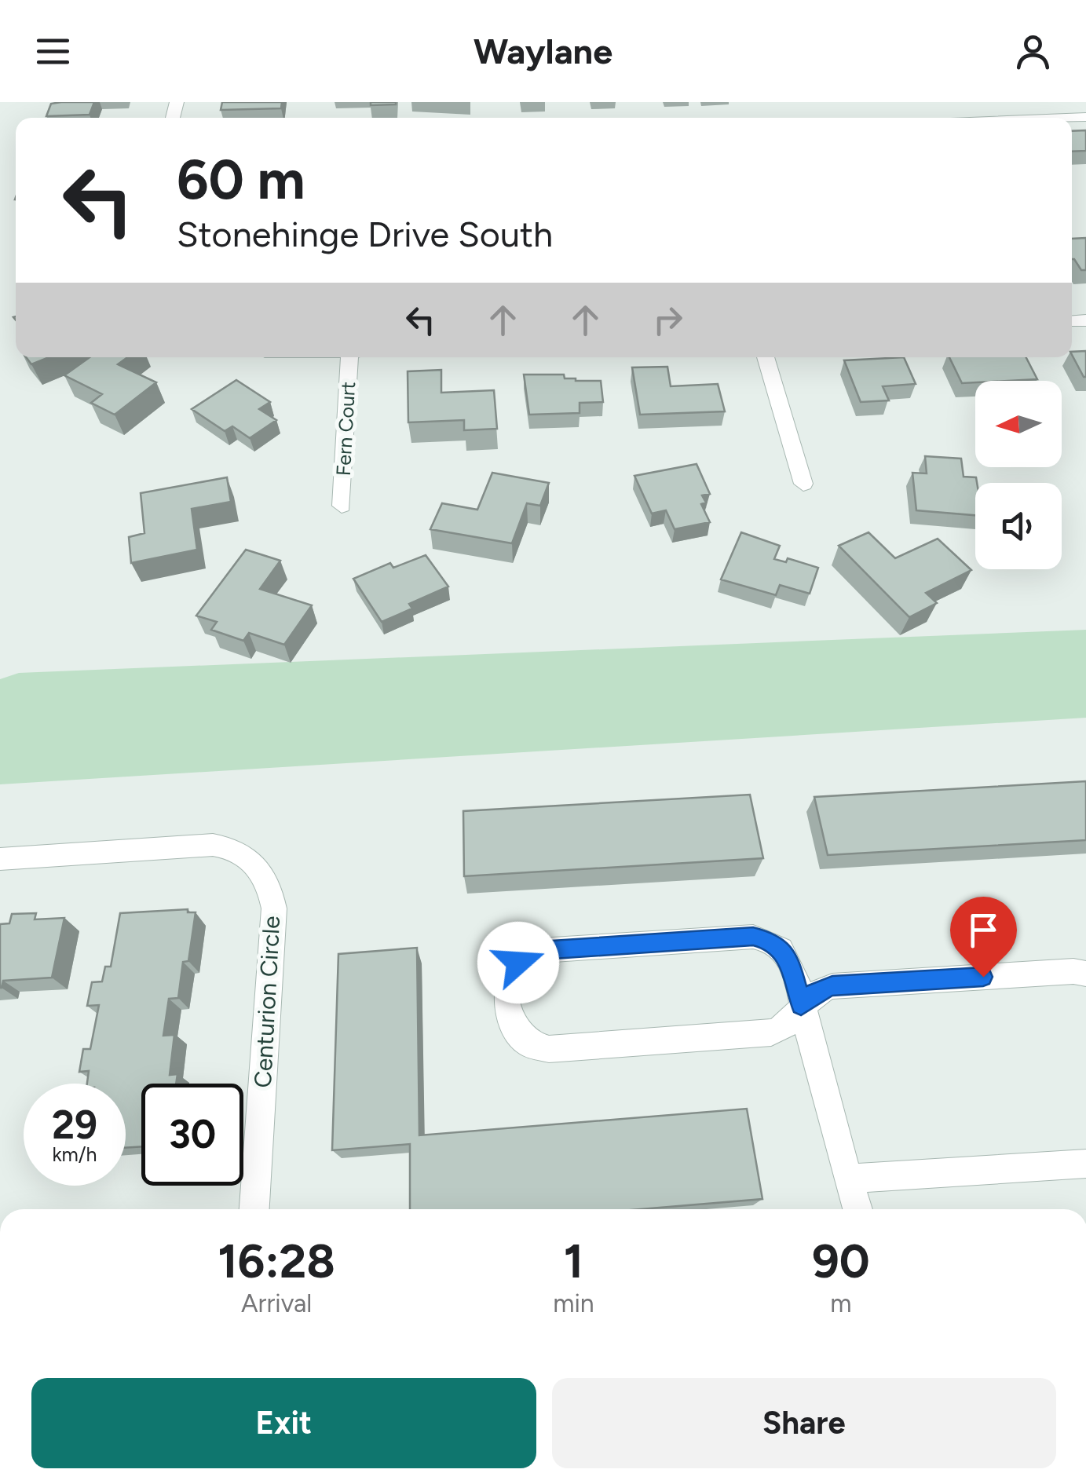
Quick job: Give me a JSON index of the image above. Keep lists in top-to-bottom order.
{
  "streets": {
    "street": ["Fern Court", "Centurion Circle"]
  },
  "north": "left",
  "page": {
    "header": "Waylane",
    "turn": ["60 m", "Stonehinge Drive South"],
    "speed": "29 km/h",
    "limit": "30",
    "eta": [
      "16:28",
      "Arrival",
      "1",
      "min",
      "90",
      "m"
    ],
    "buttons": ["Exit", "Share"]
  }
}
